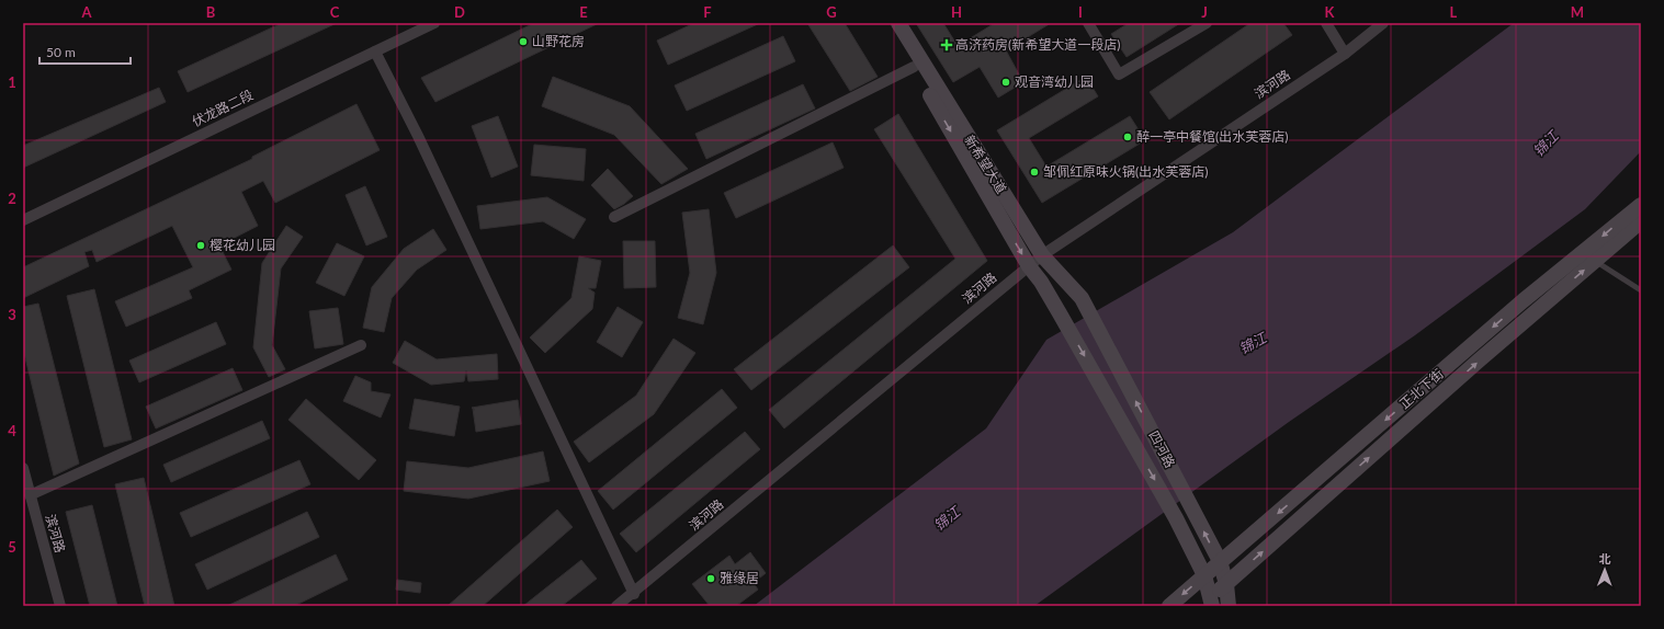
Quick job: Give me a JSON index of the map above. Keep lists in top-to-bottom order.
{
  "streets": {
    "street": [
      "滨河路",
      "伏龙路二段",
      "新希望大道",
      "正北下街",
      "四河路"
    ]
  },
  "crossings": [
    ["滨河路", "新希望大道"],
    ["滨河路", "四河路"],
    ["新希望大道", "四河路"],
    ["正北下街", "四河路"]
  ],
  "water": ["锦江"],
  "places": {
    "other": [
      "山野花房",
      "观音湾幼儿园",
      "醉一亭中餐馆(出水芙蓉店)",
      "邹佩红原味火锅(出水芙蓉店)",
      "樱花幼儿园",
      "雅缘居"
    ],
    "health": ["高济药房(新希望大道一段店)"]
  },
  "scale_bar": "50 m",
  "north": "top",
  "grid": {
    "columns": [
      "A",
      "B",
      "C",
      "D",
      "E",
      "F",
      "G",
      "H",
      "I",
      "J",
      "K",
      "L",
      "M"
    ],
    "rows": [
      "1",
      "2",
      "3",
      "4",
      "5"
    ]
  }
}
